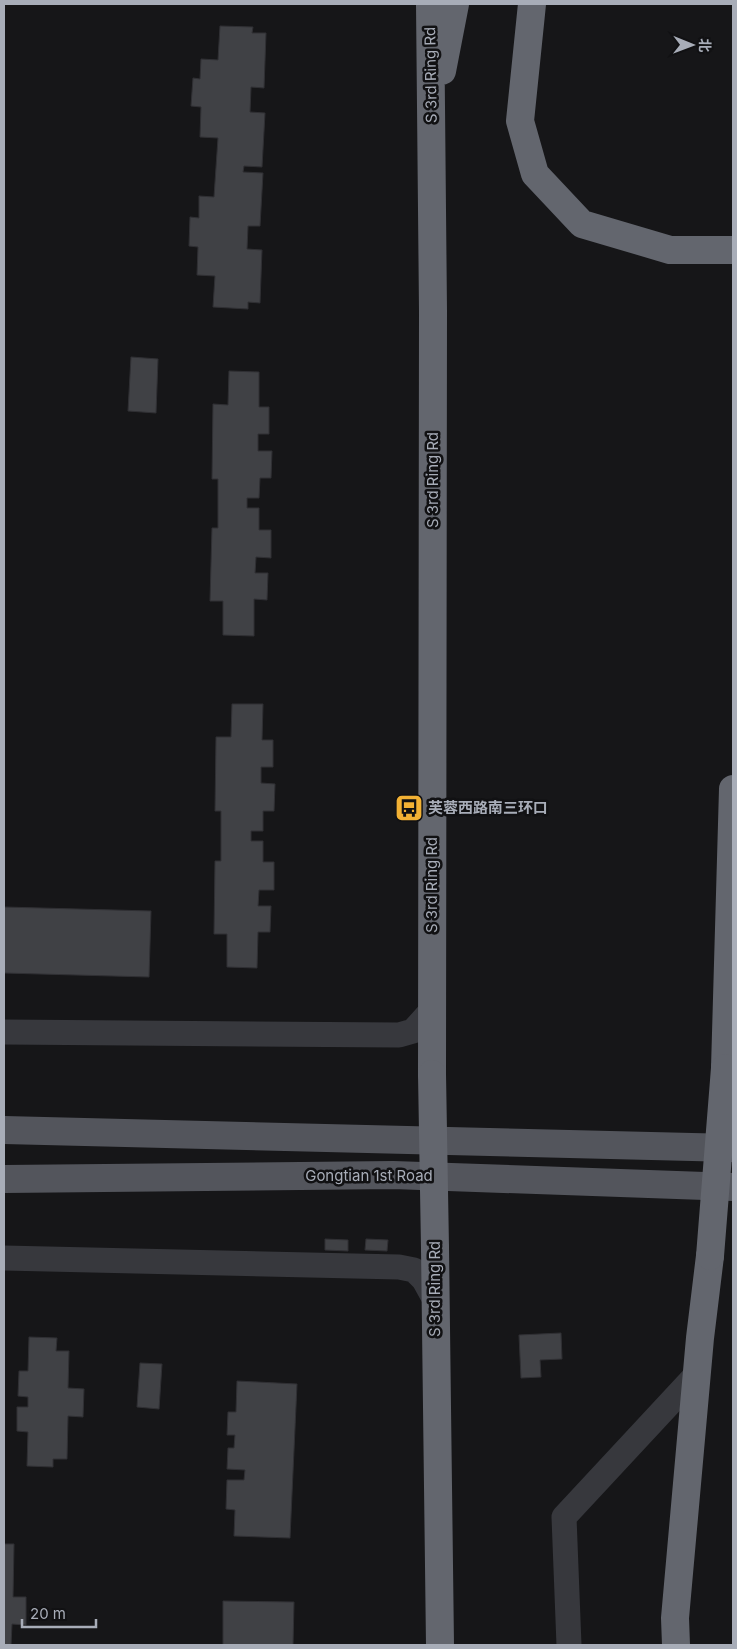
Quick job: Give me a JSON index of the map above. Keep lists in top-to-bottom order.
{
  "streets": {
    "highway": ["S 3rd Ring Rd"],
    "main road": ["Gongtian 1st Road"]
  },
  "places": {
    "bus stop": ["芙蓉西路南三环口"]
  },
  "scale_bar": "20 m",
  "north": "right"
}
